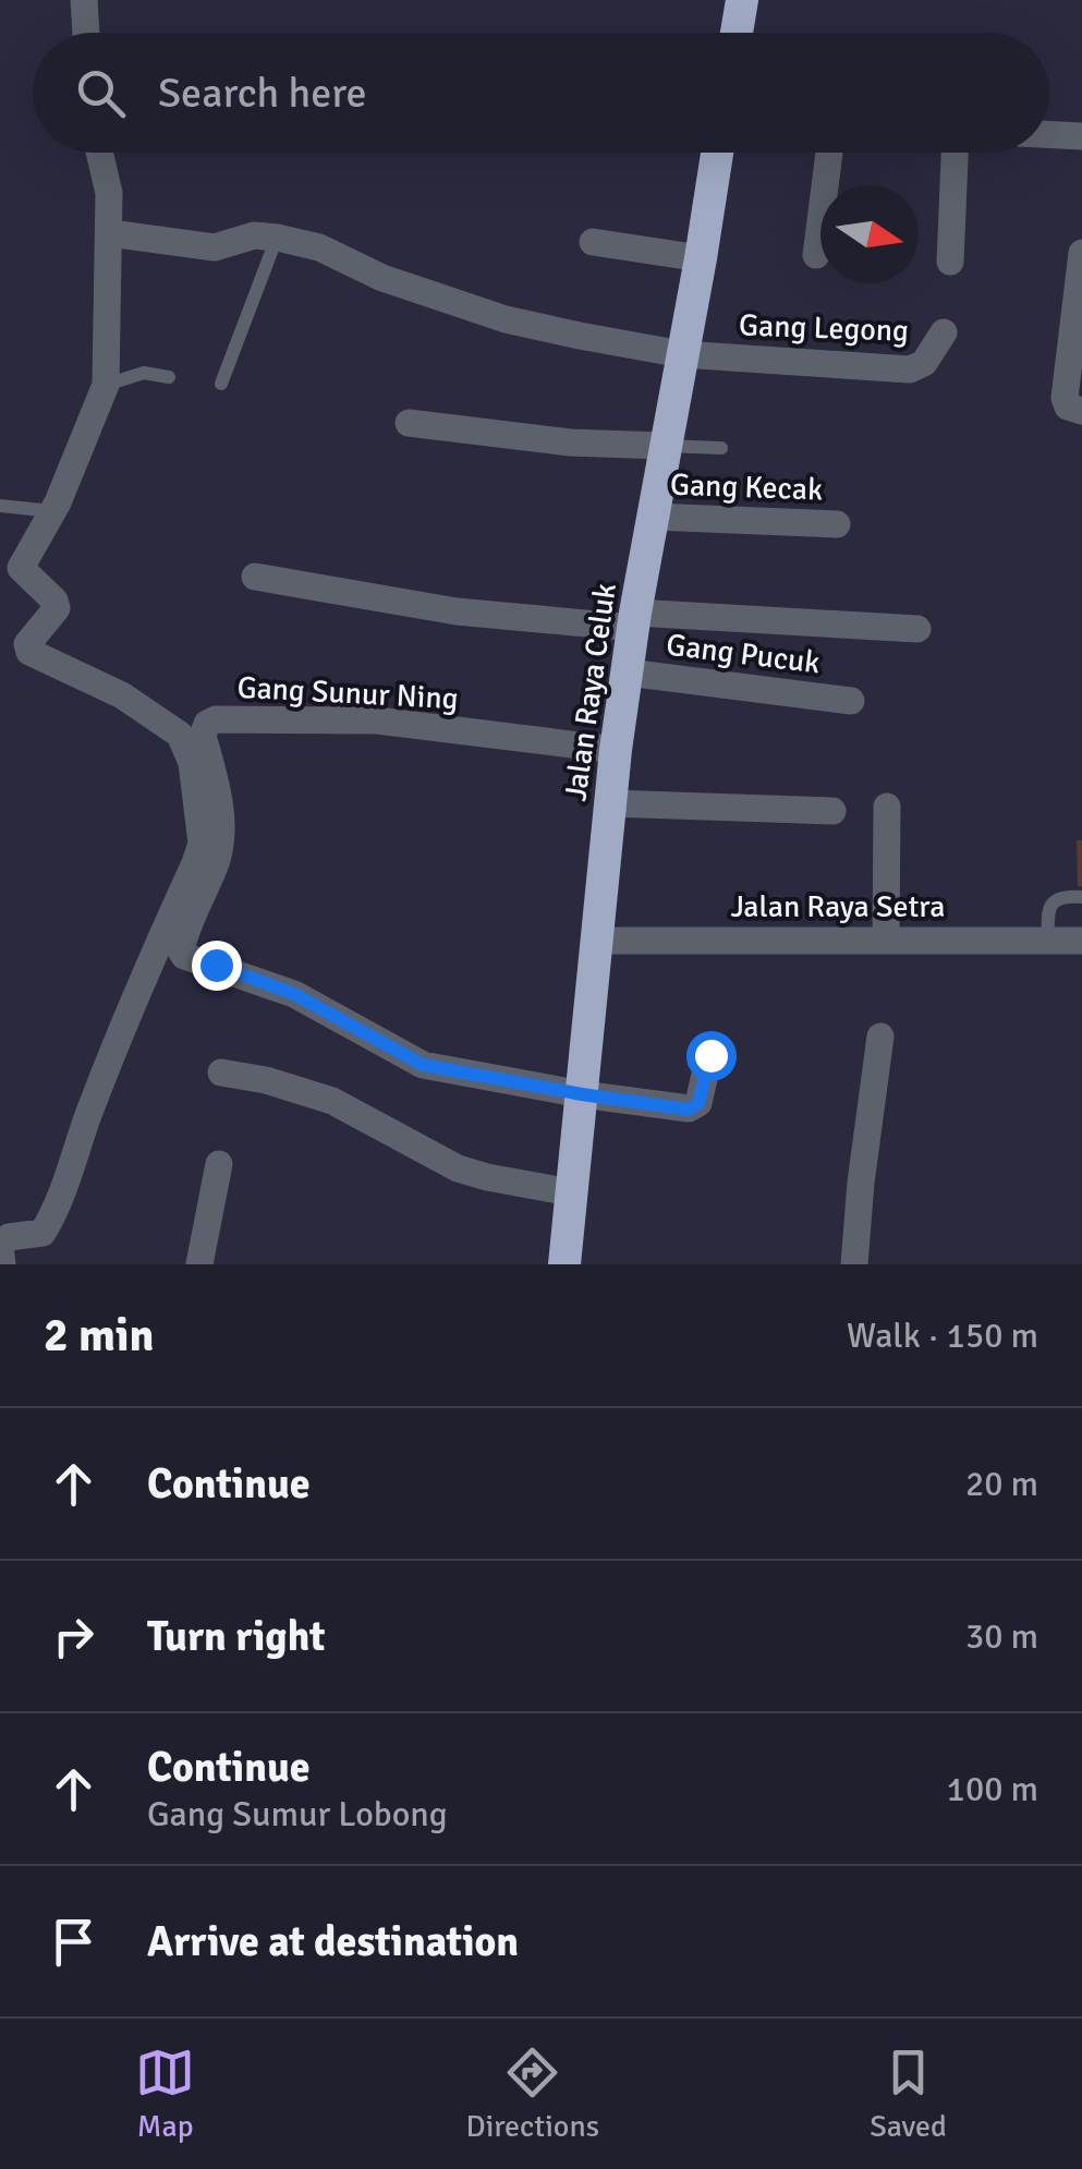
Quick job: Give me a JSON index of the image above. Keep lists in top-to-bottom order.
{
  "streets": {
    "highway": ["Jalan Raya Celuk"],
    "street": [
      "Gang Legong",
      "Gang Kecak",
      "Gang Pucuk",
      "Gang Sunur Ning",
      "Jalan Raya Setra"
    ]
  },
  "crossings": [
    ["Gang Legong", "Jalan Raya Celuk"],
    ["Gang Kecak", "Jalan Raya Celuk"],
    ["Gang Pucuk", "Jalan Raya Celuk"],
    ["Jalan Raya Celuk", "Gang Sunur Ning"],
    ["Jalan Raya Celuk", "Jalan Raya Setra"]
  ],
  "north": "right",
  "page": {
    "search": "Search here",
    "heading": ["2 min", "Walk · 150 m"],
    "list": [
      ["Continue", "20 m"],
      ["Turn right", "30 m"],
      ["Continue", "Gang Sumur Lobong", "100 m"],
      "Arrive at destination"
    ],
    "nav": ["Map", "Directions", "Saved"]
  }
}
